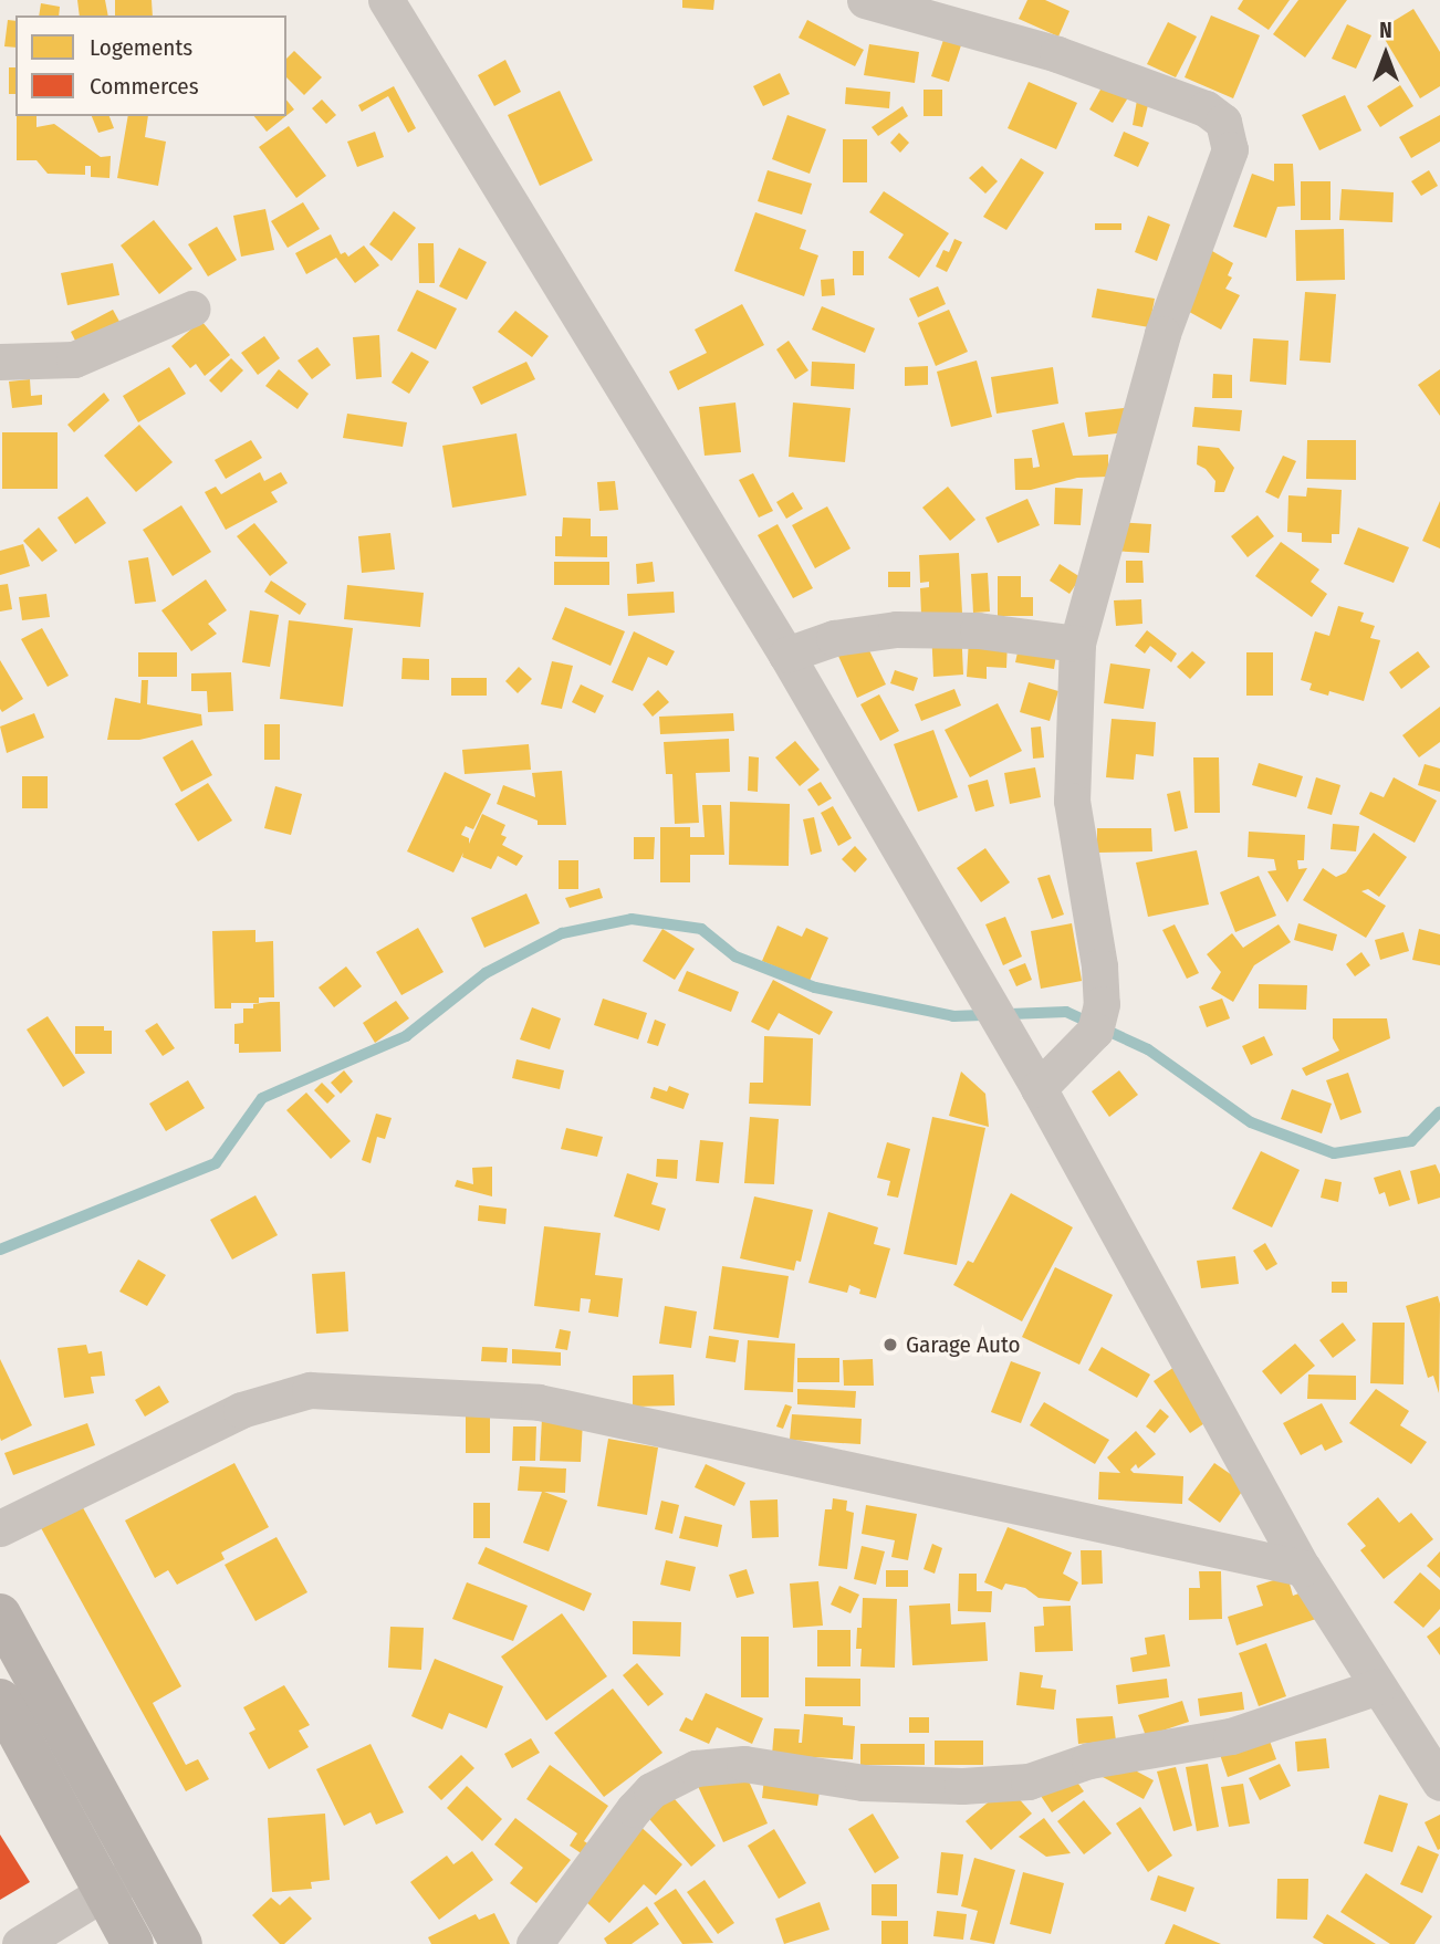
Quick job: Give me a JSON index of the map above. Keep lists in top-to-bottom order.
{
  "places": ["Garage Auto"],
  "legend": ["Logements", "Commerces"],
  "north": "top"
}
